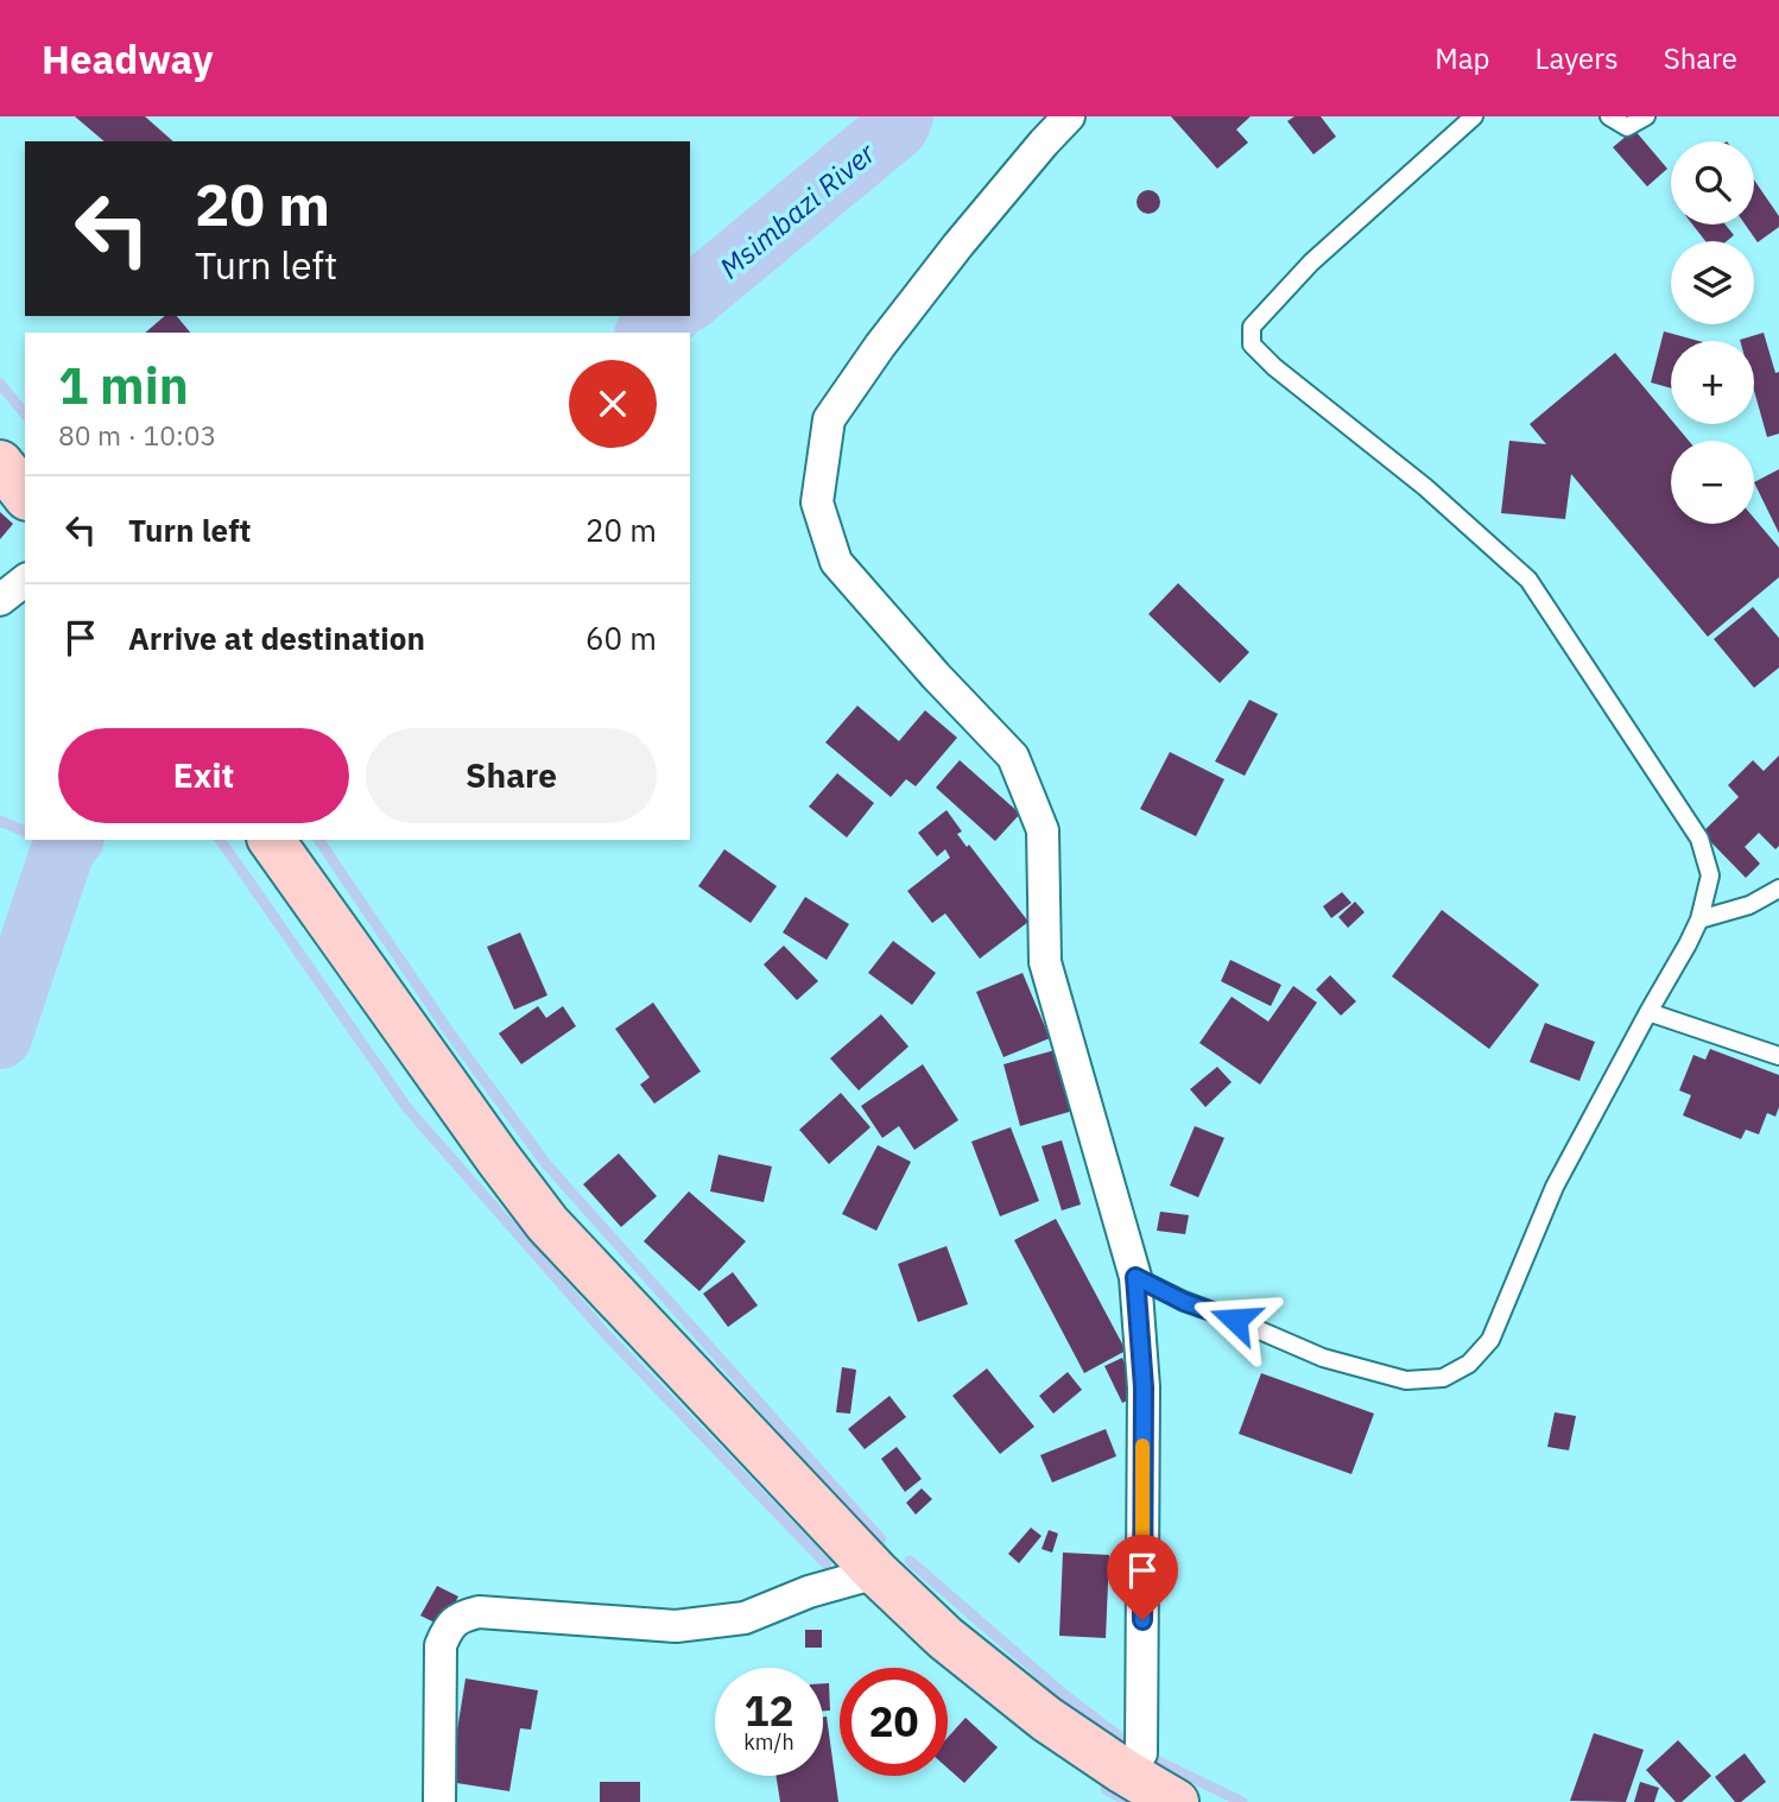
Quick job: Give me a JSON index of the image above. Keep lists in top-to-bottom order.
{
  "water": ["Msimbazi River"],
  "page": {
    "header": "Headway",
    "nav": ["Map", "Layers", "Share"],
    "map_buttons": ["+", "−"],
    "turn": ["20 m", "Turn left"],
    "heading": ["1 min", "80 m · 10:03"],
    "list": [
      {
        "name": "Turn left",
        "value": "20 m"
      },
      {
        "name": "Arrive at destination",
        "value": "60 m"
      }
    ],
    "buttons": ["Exit", "Share"],
    "speed": "12 km/h",
    "limit": "20"
  }
}
